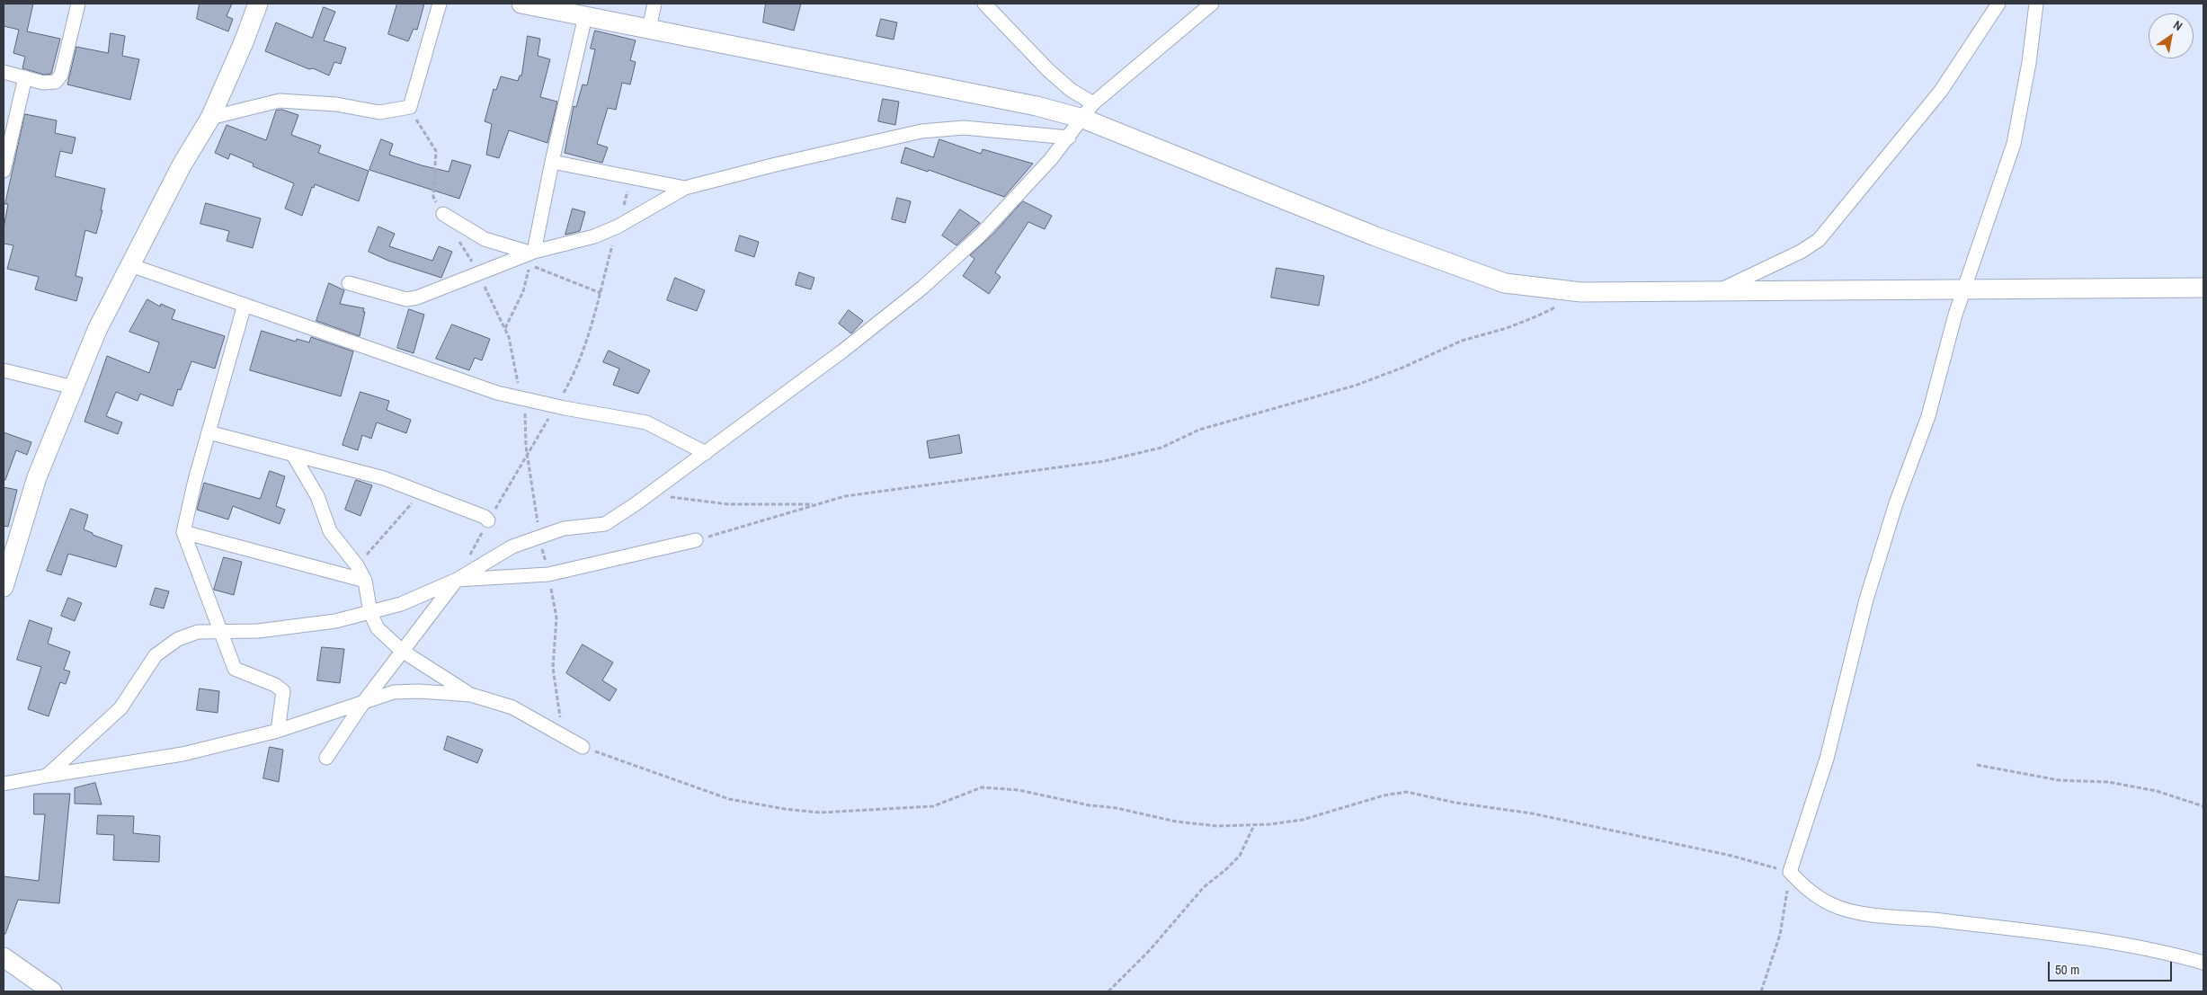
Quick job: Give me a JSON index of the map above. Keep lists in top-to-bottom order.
{
  "scale_bar": "50 m",
  "north": "top right"
}
